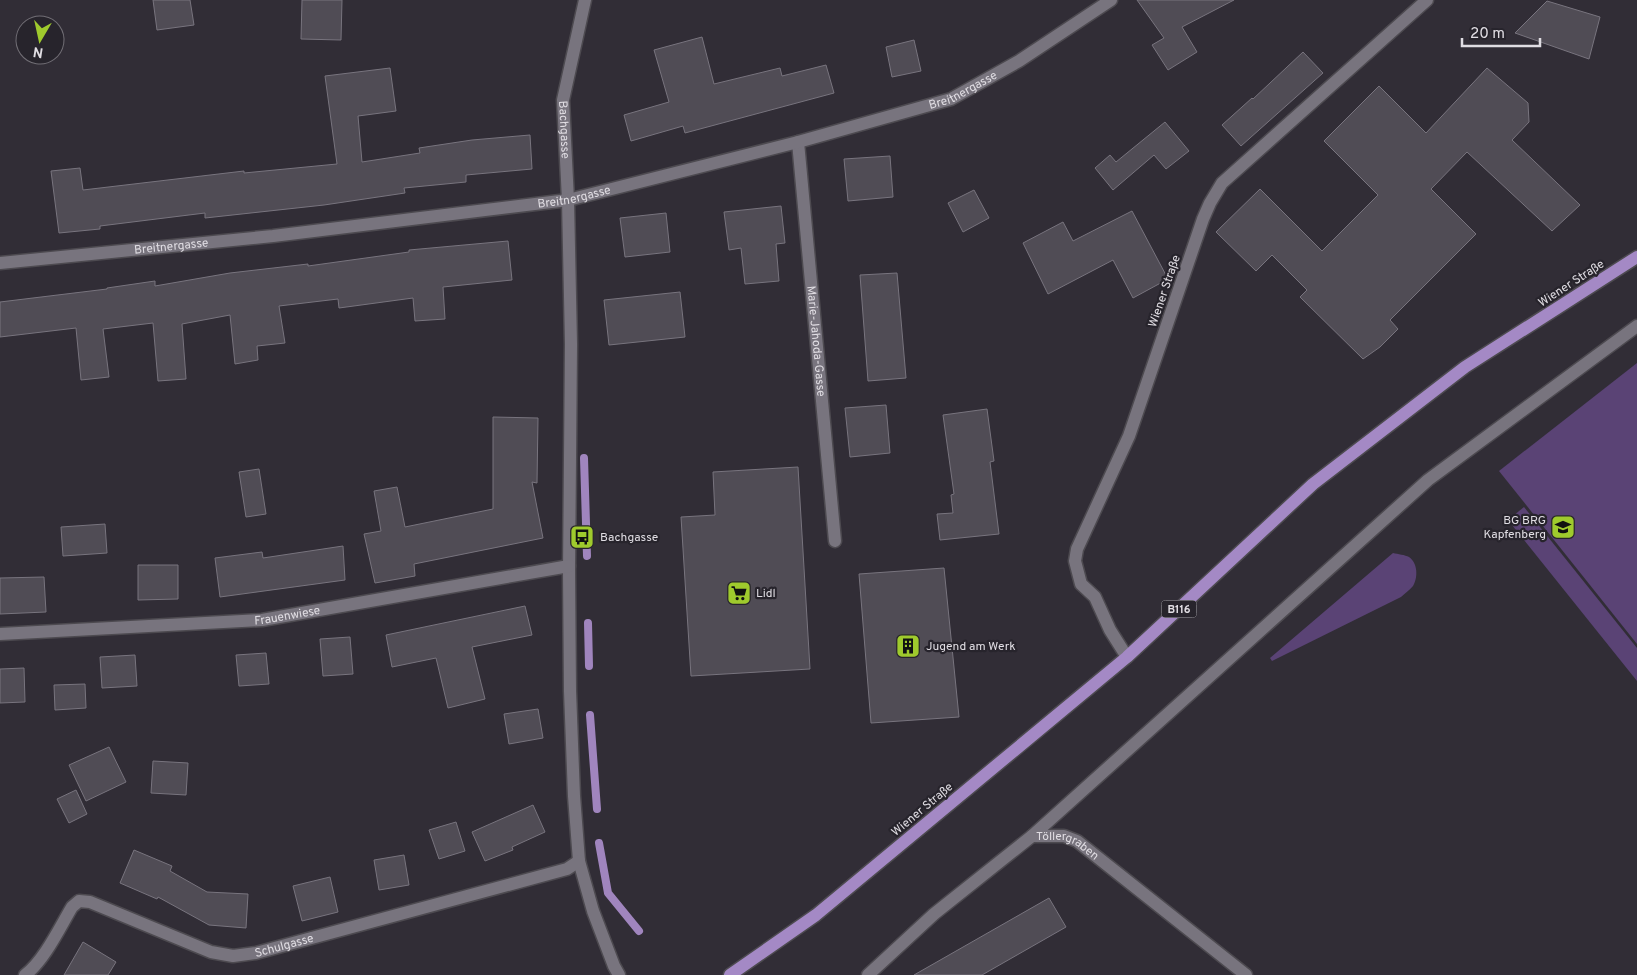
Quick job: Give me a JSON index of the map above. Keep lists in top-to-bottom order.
{
  "streets": {
    "main road": ["Wiener Straße", "B116"],
    "street": [
      "Breitnergasse",
      "Bachgasse",
      "Marie-Jahoda-Gasse",
      "Frauenwiese",
      "Töllergraben",
      "Schulgasse"
    ]
  },
  "crossings": [
    ["Breitnergasse", "Bachgasse"],
    ["Breitnergasse", "Marie-Jahoda-Gasse"],
    ["Bachgasse", "Frauenwiese"],
    ["Bachgasse", "Schulgasse"]
  ],
  "places": {
    "school or university": ["BG BRG Kapfenberg"],
    "bus stop": ["Bachgasse"],
    "supermarket": ["Lidl"],
    "building": ["Jugend am Werk"]
  },
  "scale_bar": "20 m",
  "north": "bottom"
}
